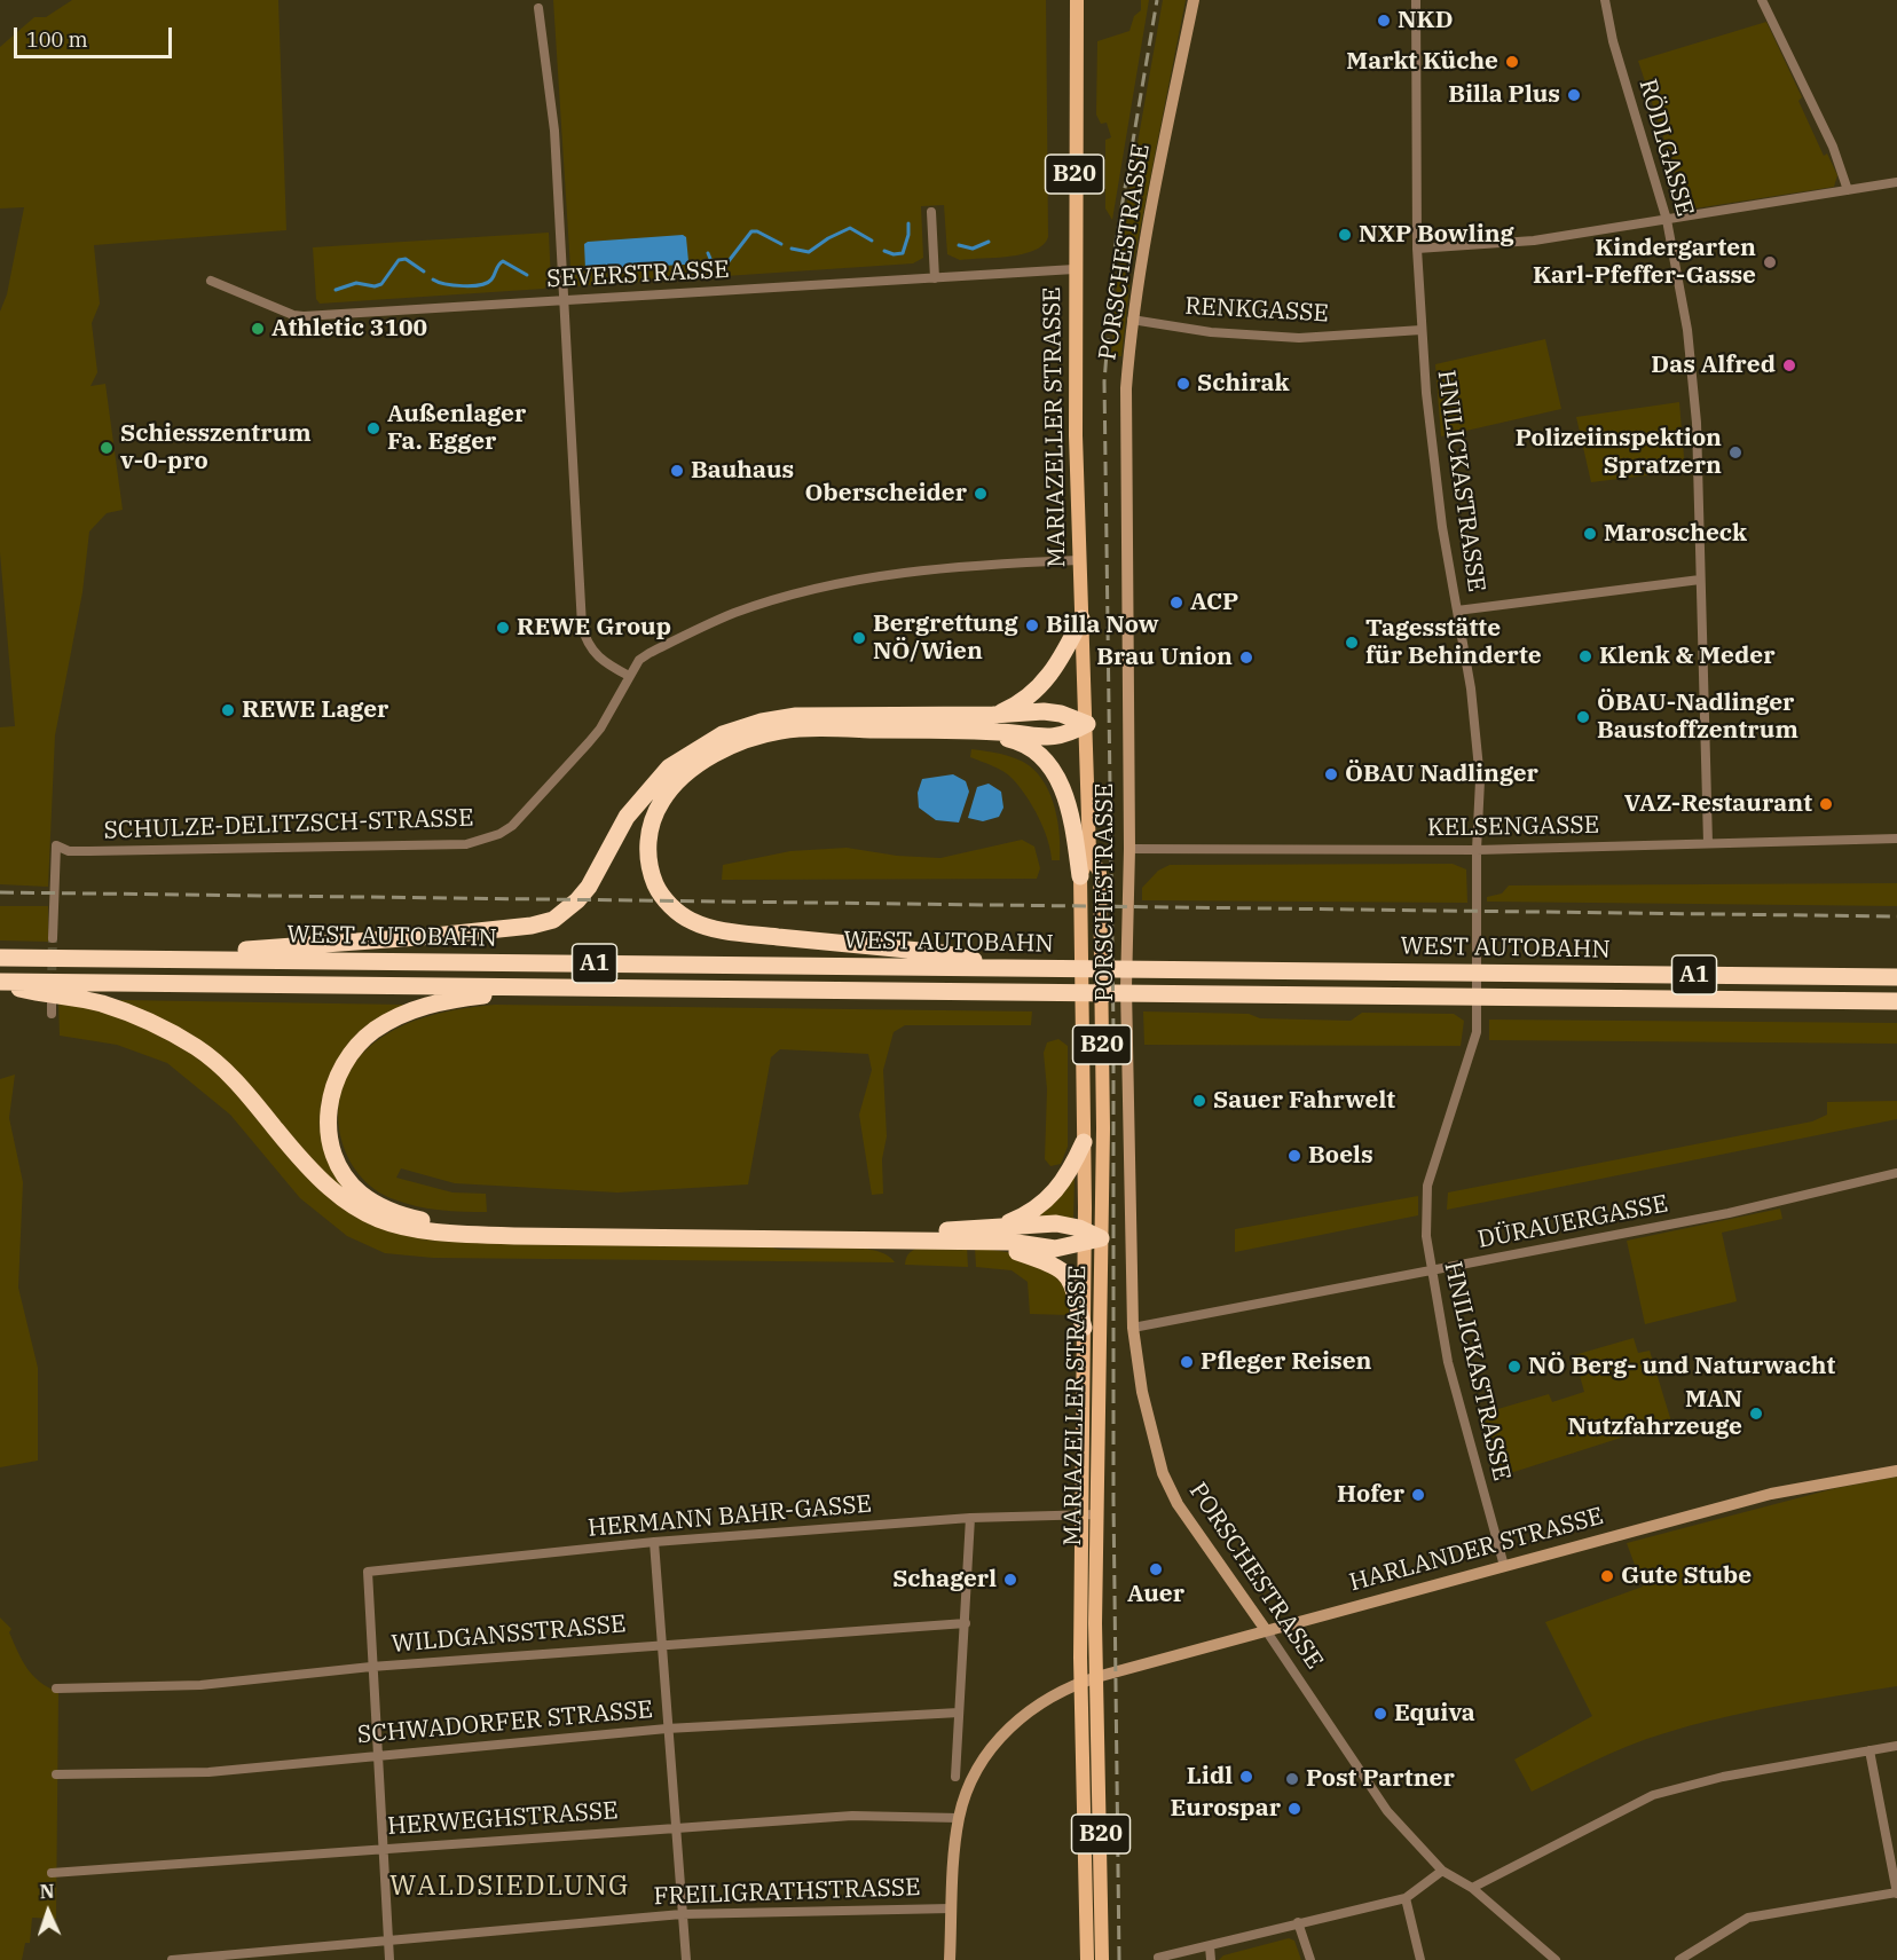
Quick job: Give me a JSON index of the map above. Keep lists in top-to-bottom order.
{
  "streets": {
    "highway": ["WEST AUTOBAHN", "A1"],
    "main road": ["B20", "MARIAZELLER STRASSE"],
    "street": [
      "RÖDLGASSE",
      "PORSCHESTRASSE",
      "SEVERSTRASSE",
      "RENKGASSE",
      "HNILICKASTRASSE",
      "SCHULZE-DELITZSCH-STRASSE",
      "KELSENGASSE",
      "DÜRAUERGASSE",
      "HERMANN BAHR-GASSE",
      "HARLANDER STRASSE",
      "WILDGANSSTRASSE",
      "SCHWADORFER STRASSE",
      "HERWEGHSTRASSE",
      "FREILIGRATHSTRASSE"
    ]
  },
  "crossings": [
    ["RÖDLGASSE", "KELSENGASSE"],
    ["PORSCHESTRASSE", "RENKGASSE"],
    ["PORSCHESTRASSE", "KELSENGASSE"],
    ["PORSCHESTRASSE", "DÜRAUERGASSE"],
    ["PORSCHESTRASSE", "HARLANDER STRASSE"],
    ["SEVERSTRASSE", "MARIAZELLER STRASSE"],
    ["RENKGASSE", "HNILICKASTRASSE"],
    ["MARIAZELLER STRASSE", "SCHULZE-DELITZSCH-STRASSE"],
    ["MARIAZELLER STRASSE", "HERMANN BAHR-GASSE"],
    ["HNILICKASTRASSE", "KELSENGASSE"],
    ["HNILICKASTRASSE", "DÜRAUERGASSE"],
    ["HNILICKASTRASSE", "HARLANDER STRASSE"],
    ["HERMANN BAHR-GASSE", "WILDGANSSTRASSE"],
    ["HARLANDER STRASSE", "HERWEGHSTRASSE"],
    ["HARLANDER STRASSE", "FREILIGRATHSTRASSE"]
  ],
  "districts": ["WALDSIEDLUNG"],
  "places": [
    "NKD",
    "Markt Küche",
    "Billa Plus",
    "NXP Bowling",
    "Kindergarten Karl-Pfeffer-Gasse",
    "Athletic 3100",
    "Das Alfred",
    "Schirak",
    "Außenlager Fa. Egger",
    "Schiesszentrum v-0-pro",
    "Polizeiinspektion Spratzern",
    "Bauhaus",
    "Oberscheider",
    "Maroscheck",
    "ACP",
    "Billa Now",
    "REWE Group",
    "Bergrettung NÖ/Wien",
    "Tagesstätte für Behinderte",
    "Klenk & Meder",
    "Brau Union",
    "REWE Lager",
    "ÖBAU-Nadlinger Baustoffzentrum",
    "ÖBAU Nadlinger",
    "VAZ-Restaurant",
    "Sauer Fahrwelt",
    "Boels",
    "Pfleger Reisen",
    "NÖ Berg- und Naturwacht",
    "MAN Nutzfahrzeuge",
    "Hofer",
    "Auer",
    "Gute Stube",
    "Schagerl",
    "Equiva",
    "Lidl",
    "Post Partner",
    "Eurospar"
  ],
  "scale_bar": "100 m",
  "north": "top"
}
